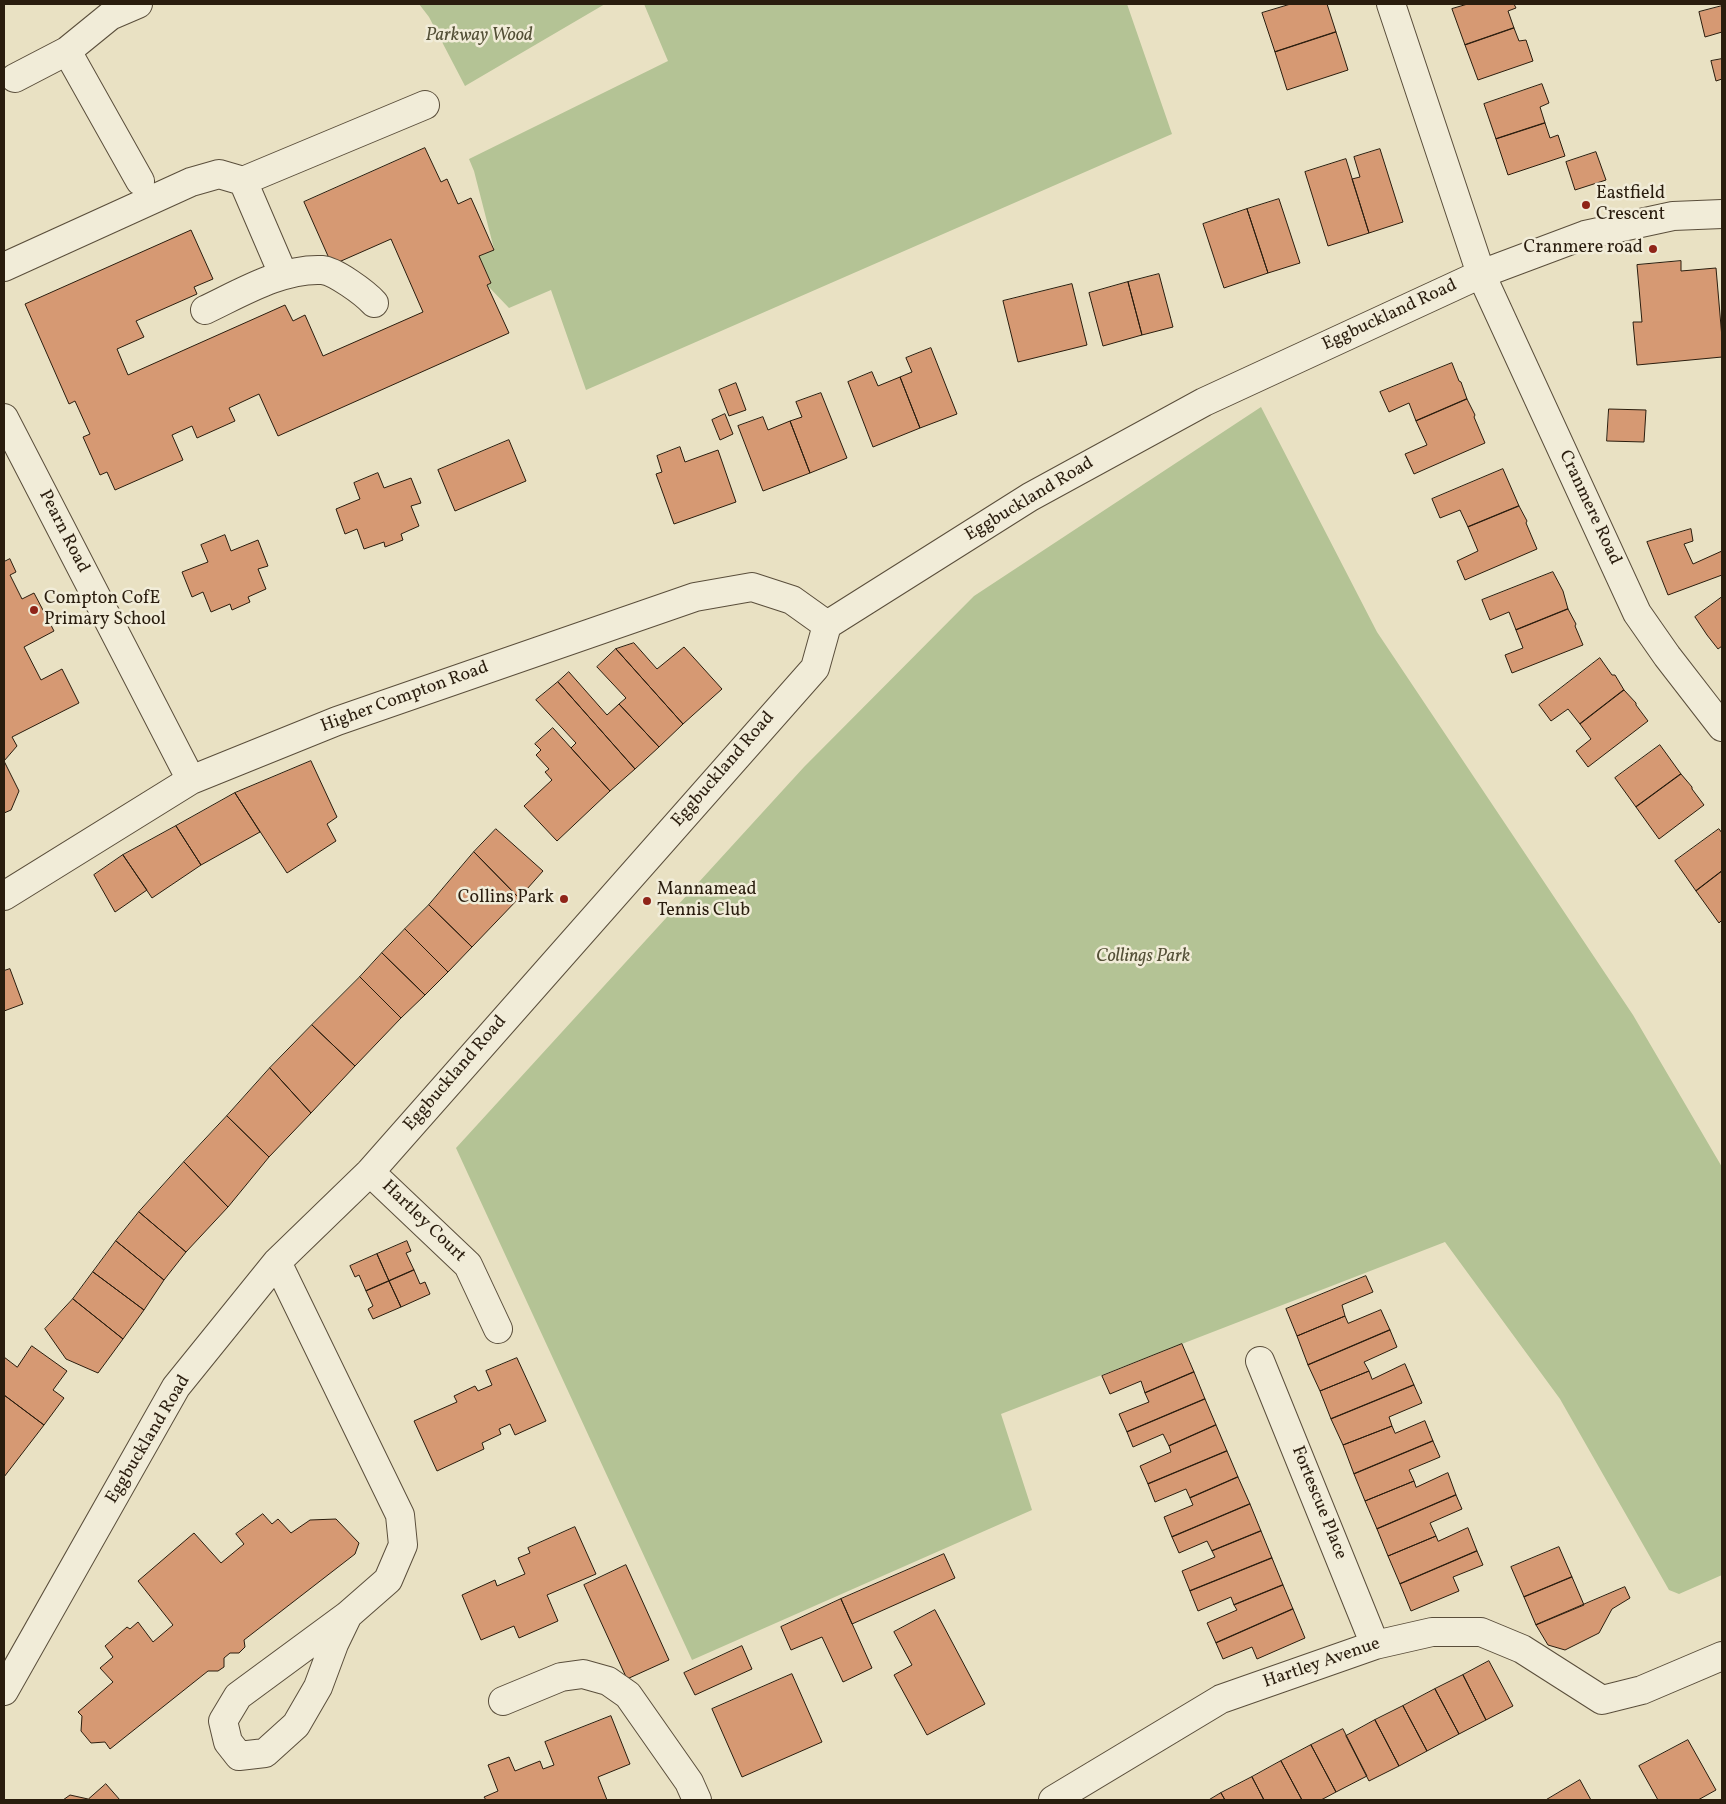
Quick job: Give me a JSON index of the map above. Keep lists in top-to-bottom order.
{
  "streets": {
    "street": [
      "Eggbuckland Road",
      "Cranmere Road",
      "Pearn Road",
      "Higher Compton Road",
      "Hartley Court",
      "Fortescue Place",
      "Hartley Avenue"
    ]
  },
  "crossings": [
    ["Eggbuckland Road", "Cranmere Road"],
    ["Eggbuckland Road", "Higher Compton Road"],
    ["Eggbuckland Road", "Hartley Court"],
    ["Pearn Road", "Higher Compton Road"],
    ["Fortescue Place", "Hartley Avenue"]
  ],
  "parks": ["Parkway Wood", "Collings Park"],
  "places": [
    "Eastfield Crescent",
    "Cranmere road",
    "Compton CofE Primary School",
    "Collins Park",
    "Mannamead Tennis Club"
  ]
}
